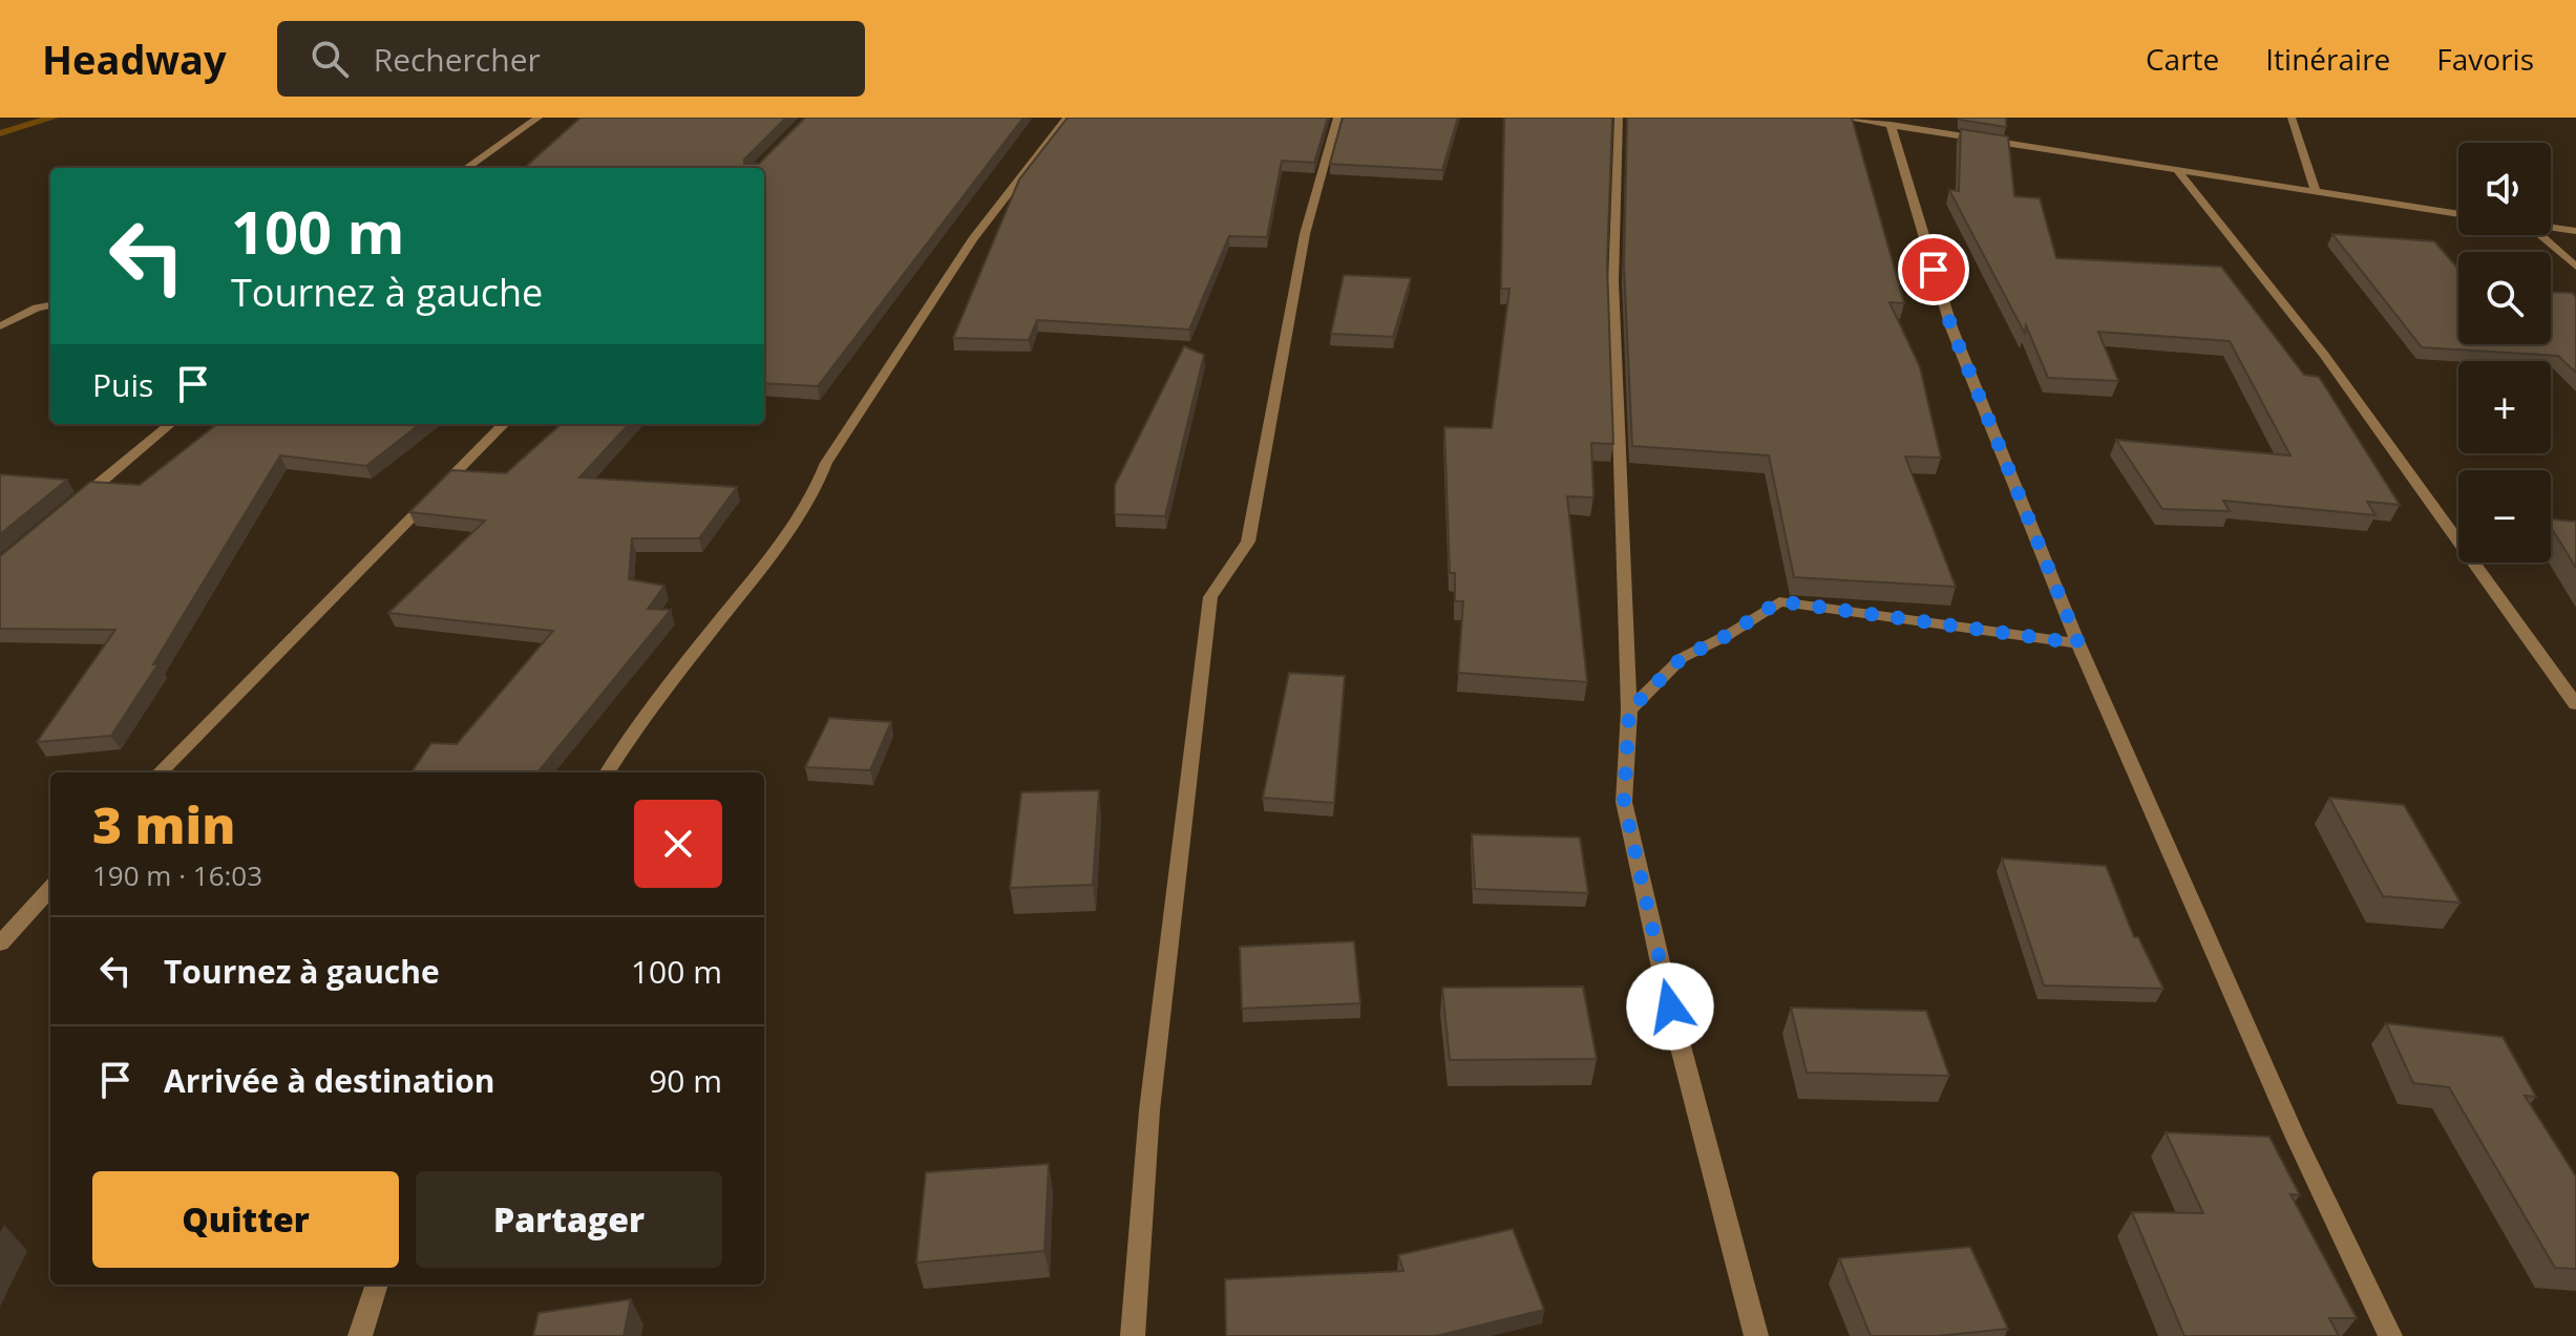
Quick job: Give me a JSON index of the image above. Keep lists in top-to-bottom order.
{
  "page": {
    "header": "Headway",
    "search": "Rechercher",
    "nav": ["Carte", "Itinéraire", "Favoris"],
    "map_buttons": ["+", "−"],
    "turn": ["100 m", "Tournez à gauche"],
    "then": "Puis",
    "heading": ["3 min", "190 m · 16:03"],
    "list": [
      {
        "name": "Tournez à gauche",
        "value": "100 m"
      },
      {
        "name": "Arrivée à destination",
        "value": "90 m"
      }
    ],
    "buttons": ["Quitter", "Partager"]
  }
}
